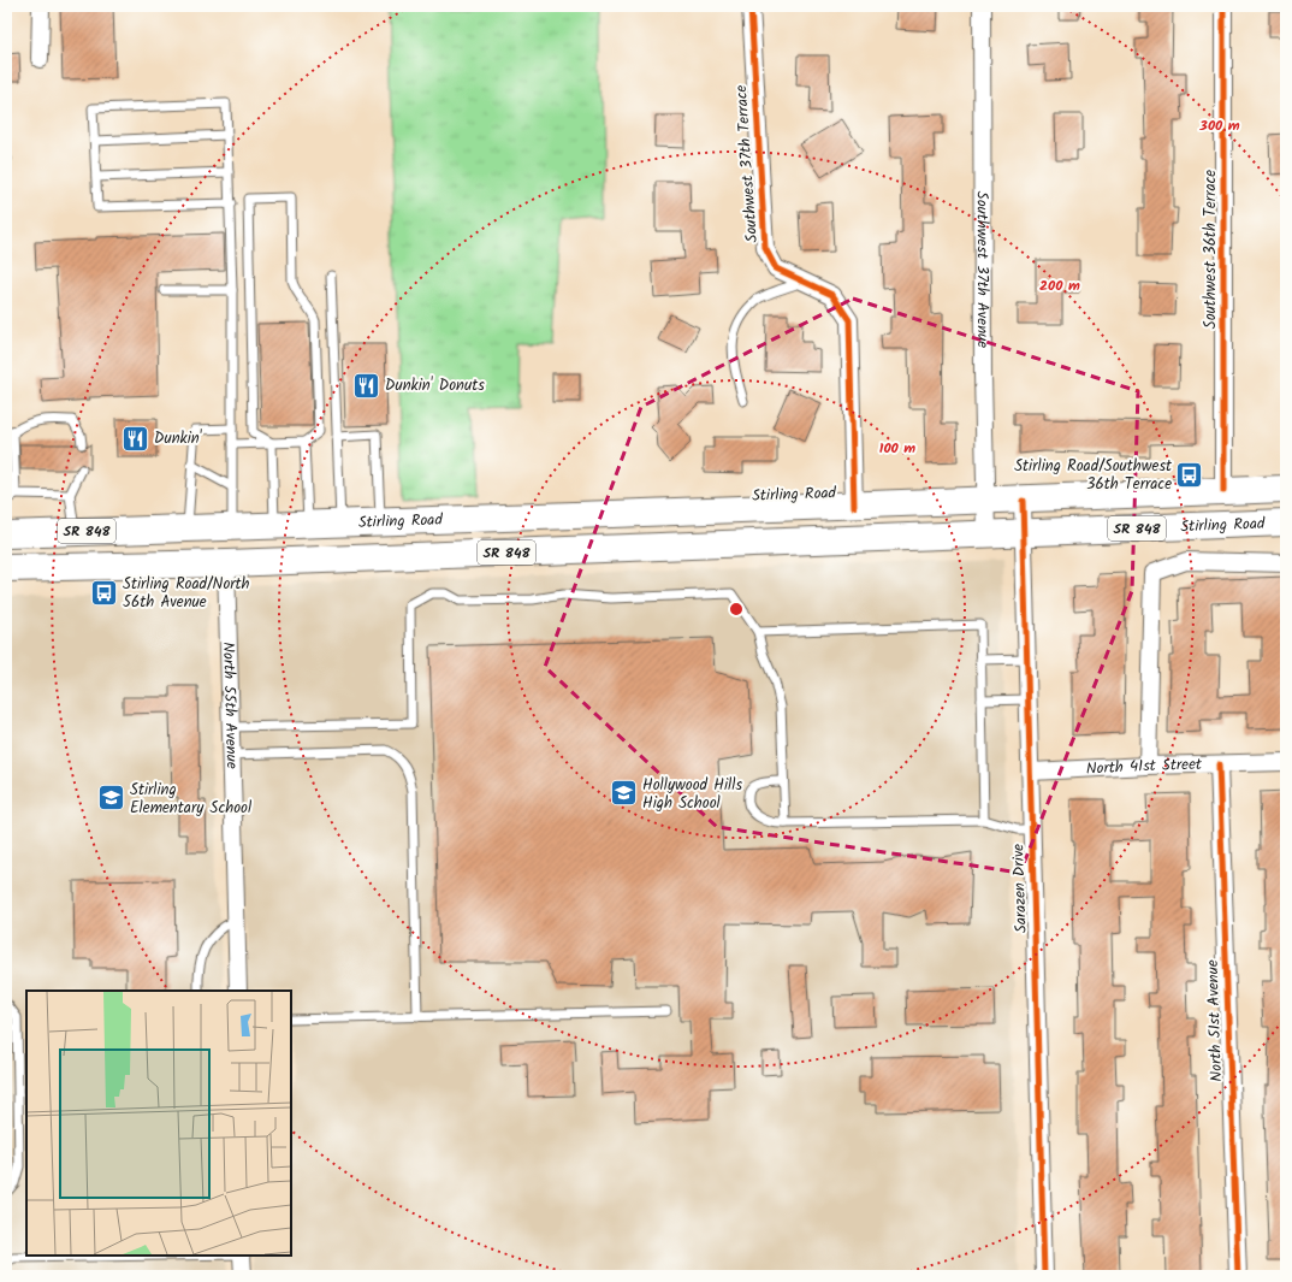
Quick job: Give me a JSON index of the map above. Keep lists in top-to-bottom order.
{
  "streets": {
    "main road": ["Stirling Road", "SR 848"],
    "street": [
      "Southwest 37th Terrace",
      "Southwest 36th Terrace",
      "Southwest 37th Avenue",
      "North 55th Avenue",
      "North 41st Street",
      "Sarazen Drive",
      "North 51st Avenue"
    ]
  },
  "crossings": [
    ["Southwest 37th Terrace", "Stirling Road"],
    ["Southwest 36th Terrace", "Stirling Road"],
    ["Southwest 37th Avenue", "Stirling Road"],
    ["Stirling Road", "North 55th Avenue"],
    ["Stirling Road", "Sarazen Drive"],
    ["North 41st Street", "Sarazen Drive"],
    ["North 41st Street", "North 51st Avenue"]
  ],
  "places": {
    "restaurant": ["Dunkin' Donuts", "Dunkin'"],
    "bus stop": ["Stirling Road/Southwest 36th Terrace", "Stirling Road/North 56th Avenue"],
    "school or university": ["Hollywood Hills High School", "Stirling Elementary School"]
  },
  "rings": ["300 m", "200 m", "100 m"]
}
